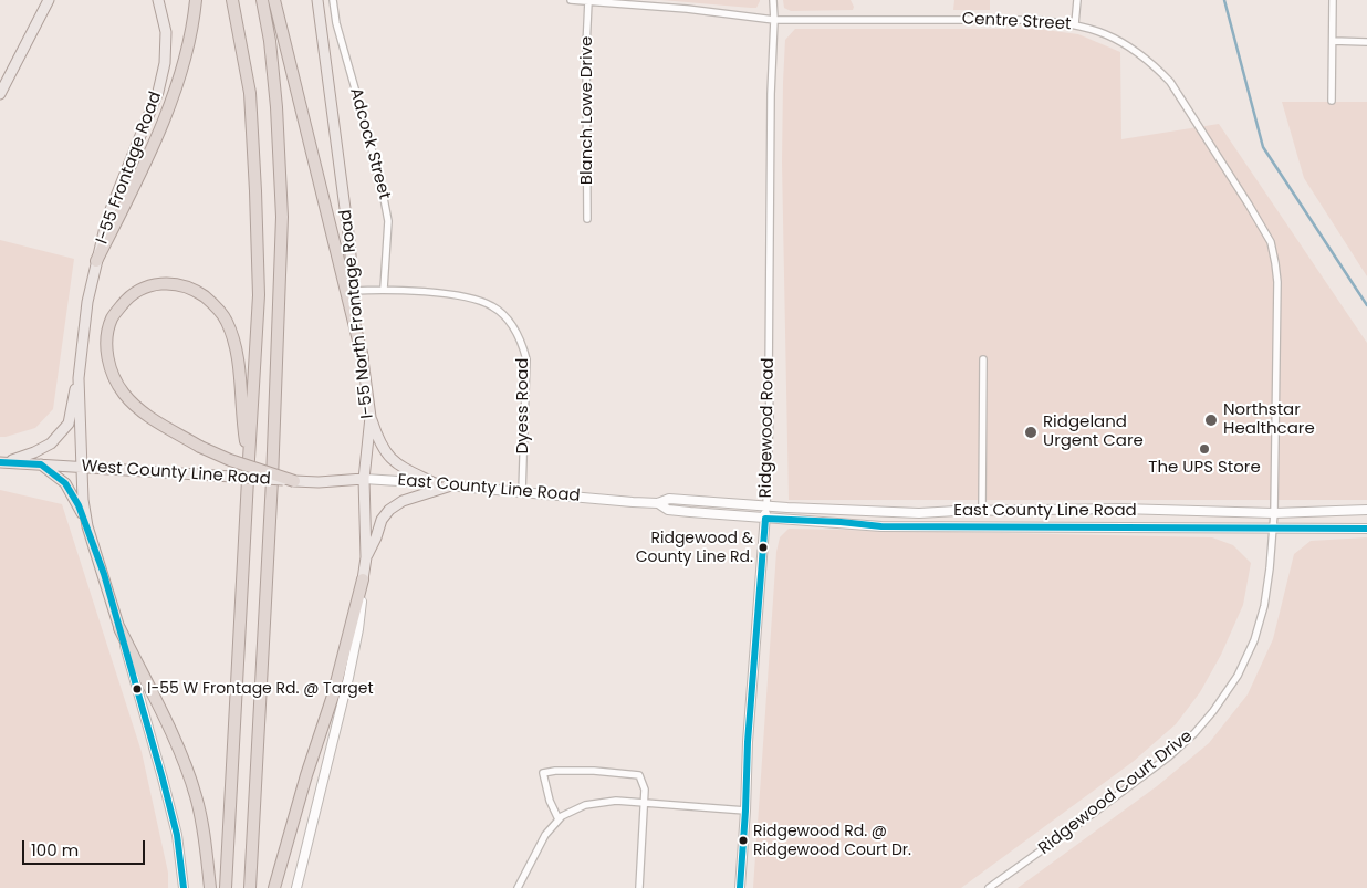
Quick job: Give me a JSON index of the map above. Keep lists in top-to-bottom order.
{
  "streets": {
    "main road": [
      "I-55 Frontage Road",
      "I-55 North Frontage Road",
      "Ridgewood Road",
      "West County Line Road",
      "East County Line Road"
    ],
    "street": [
      "Centre Street",
      "Blanch Lowe Drive",
      "Adcock Street",
      "Dyess Road",
      "Ridgewood Court Drive"
    ]
  },
  "crossings": [
    ["Centre Street", "Blanch Lowe Drive"],
    ["Centre Street", "Ridgewood Road"],
    ["Centre Street", "East County Line Road"],
    ["Centre Street", "Ridgewood Court Drive"],
    ["Adcock Street", "Dyess Road"],
    ["I-55 Frontage Road", "West County Line Road"],
    ["I-55 North Frontage Road", "Dyess Road"],
    ["I-55 North Frontage Road", "East County Line Road"],
    ["Dyess Road", "East County Line Road"],
    ["Ridgewood Road", "East County Line Road"],
    ["West County Line Road", "East County Line Road"],
    ["East County Line Road", "Ridgewood Court Drive"]
  ],
  "places": [
    "Northstar Healthcare",
    "Ridgeland Urgent Care",
    "The UPS Store",
    "Ridgewood & County Line Rd.",
    "I-55 W Frontage Rd. @ Target",
    "Ridgewood Rd. @ Ridgewood Court Dr."
  ],
  "scale_bar": "100 m"
}
